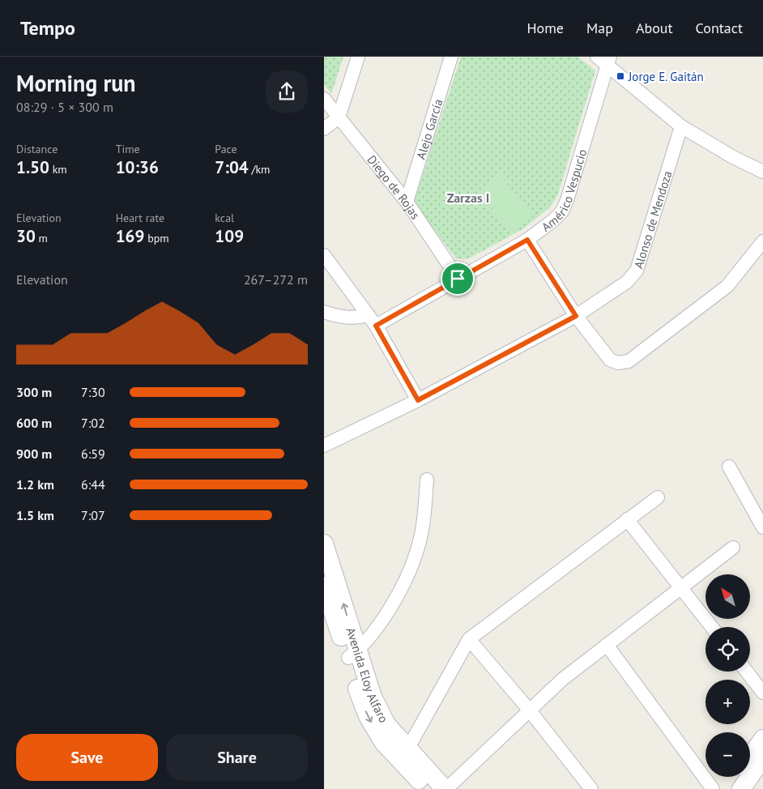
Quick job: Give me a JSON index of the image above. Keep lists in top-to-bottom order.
{
  "streets": {
    "street": [
      "Alejo García",
      "Diego de Rojas",
      "Américo Vespucio",
      "Alonso de Mendoza",
      "Avenida Eloy Alfaro"
    ]
  },
  "crossings": [
    ["Alejo García", "Diego de Rojas"],
    ["Diego de Rojas", "Américo Vespucio"]
  ],
  "districts": ["Zarzas I"],
  "places": {
    "transit": ["Jorge E. Gaitán"]
  },
  "north": "top left",
  "page": {
    "header": "Tempo",
    "nav": [
      "Home",
      "Map",
      "About",
      "Contact"
    ],
    "heading": ["Morning run", "08:29 · 5 × 300 m"],
    "stats": [
      ["Distance", "1.50 km"],
      ["Time", "10:36"],
      ["Pace", "7:04 /km"],
      ["Elevation", "30 m"],
      ["Heart rate", "169 bpm"],
      ["kcal", "109"]
    ],
    "chart": ["Elevation", "267–272 m"],
    "list": [
      {
        "name": "300 m",
        "note": "7:30"
      },
      {
        "name": "600 m",
        "note": "7:02"
      },
      {
        "name": "900 m",
        "note": "6:59"
      },
      {
        "name": "1.2 km",
        "note": "6:44"
      },
      {
        "name": "1.5 km",
        "note": "7:07"
      }
    ],
    "map_buttons": ["+", "−"],
    "buttons": ["Save", "Share"]
  }
}
